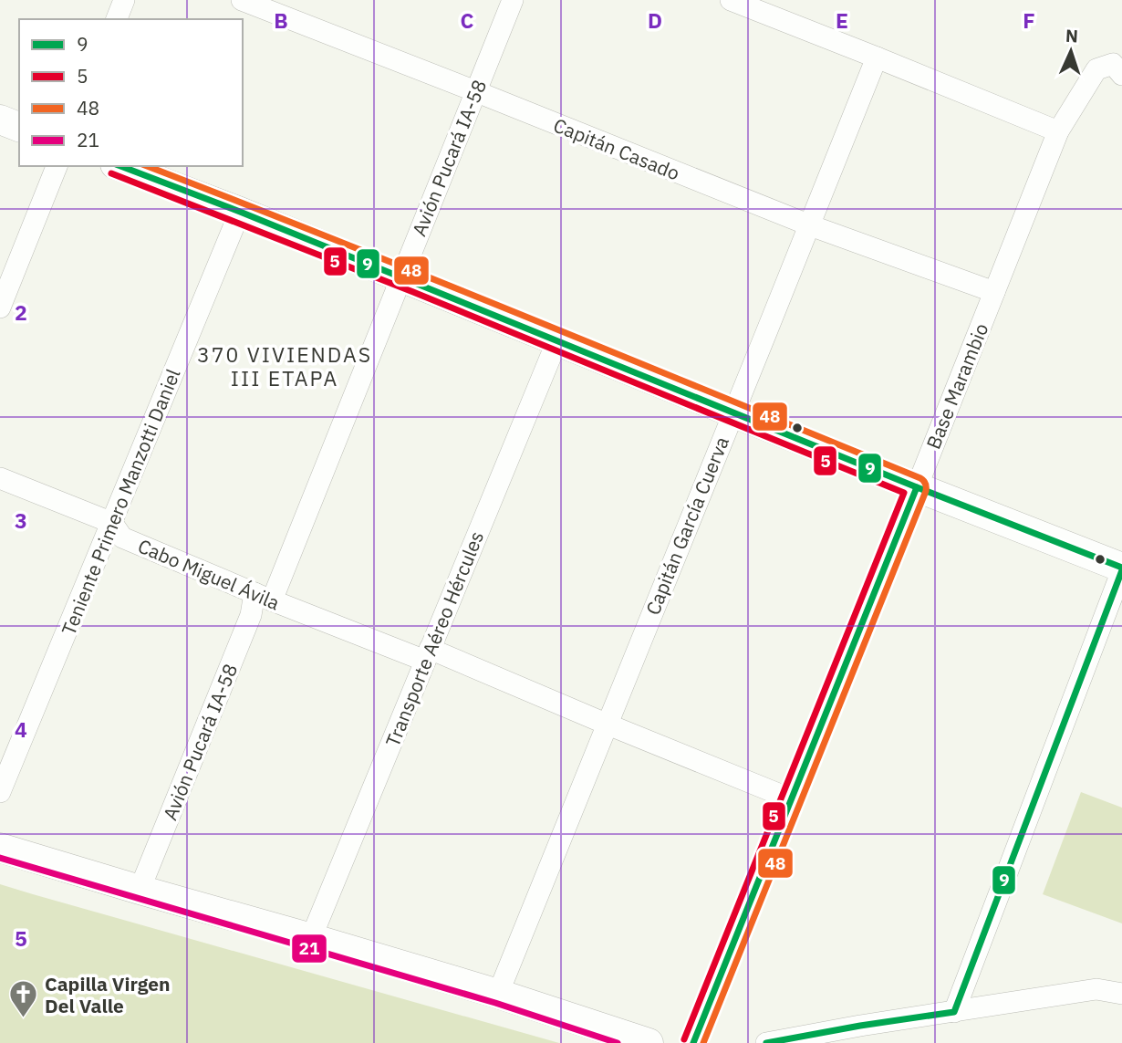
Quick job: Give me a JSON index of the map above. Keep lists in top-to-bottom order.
{
  "streets": {
    "street": [
      "Capitán Casado",
      "Avión Pucará IA-58",
      "Base Marambio",
      "Teniente Primero Manzotti Daniel",
      "Capitán García Cuerva",
      "Cabo Miguel Ávila",
      "Transporte Aéreo Hércules"
    ]
  },
  "crossings": [
    ["Capitán Casado", "Avión Pucará IA-58"],
    ["Capitán Casado", "Base Marambio"],
    ["Capitán Casado", "Capitán García Cuerva"],
    ["Avión Pucará IA-58", "Cabo Miguel Ávila"],
    ["Base Marambio", "Cabo Miguel Ávila"],
    ["Teniente Primero Manzotti Daniel", "Cabo Miguel Ávila"],
    ["Capitán García Cuerva", "Cabo Miguel Ávila"],
    ["Cabo Miguel Ávila", "Transporte Aéreo Hércules"]
  ],
  "districts": ["370 VIVIENDAS III ETAPA"],
  "places": {
    "church": ["Capilla Virgen Del Valle"]
  },
  "lines": [
    "transit line 9",
    "transit line 48",
    "transit line 5",
    "transit line 21"
  ],
  "legend": [
    "9",
    "5",
    "48",
    "21"
  ],
  "north": "top",
  "grid": {
    "columns": [
      "B",
      "C",
      "D",
      "E",
      "F"
    ],
    "rows": [
      "2",
      "3",
      "4",
      "5"
    ]
  }
}
